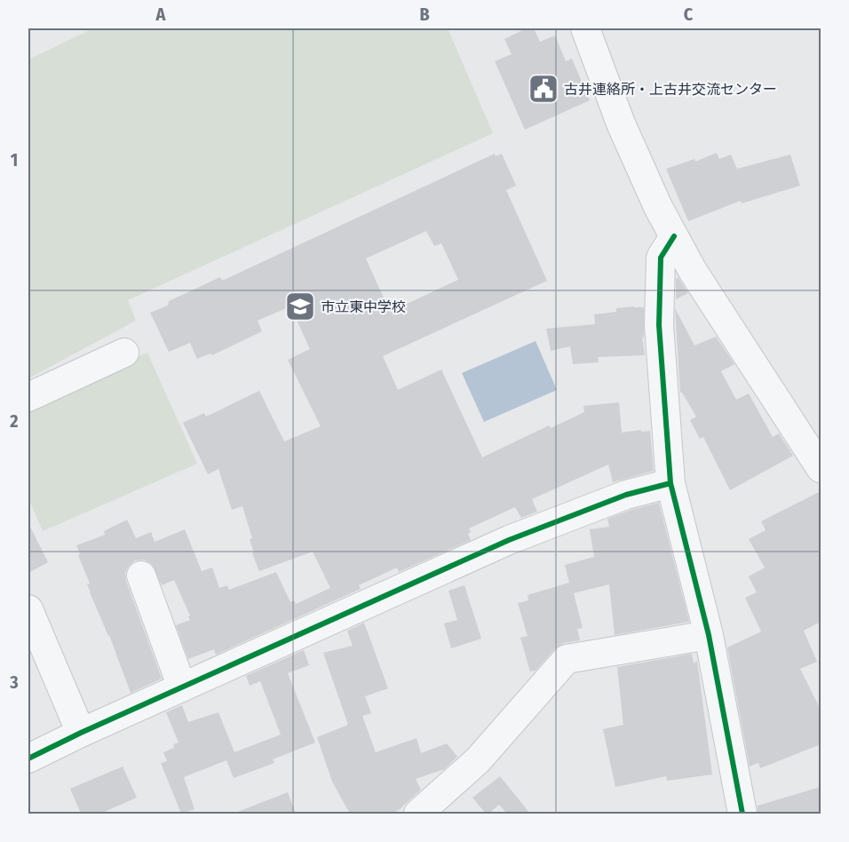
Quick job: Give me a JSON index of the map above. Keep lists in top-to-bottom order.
{
  "places": {
    "public building": ["古井連絡所・上古井交流センター"],
    "school or university": ["市立東中学校"]
  },
  "grid": {
    "columns": ["A", "B", "C"],
    "rows": ["1", "2", "3"]
  }
}
